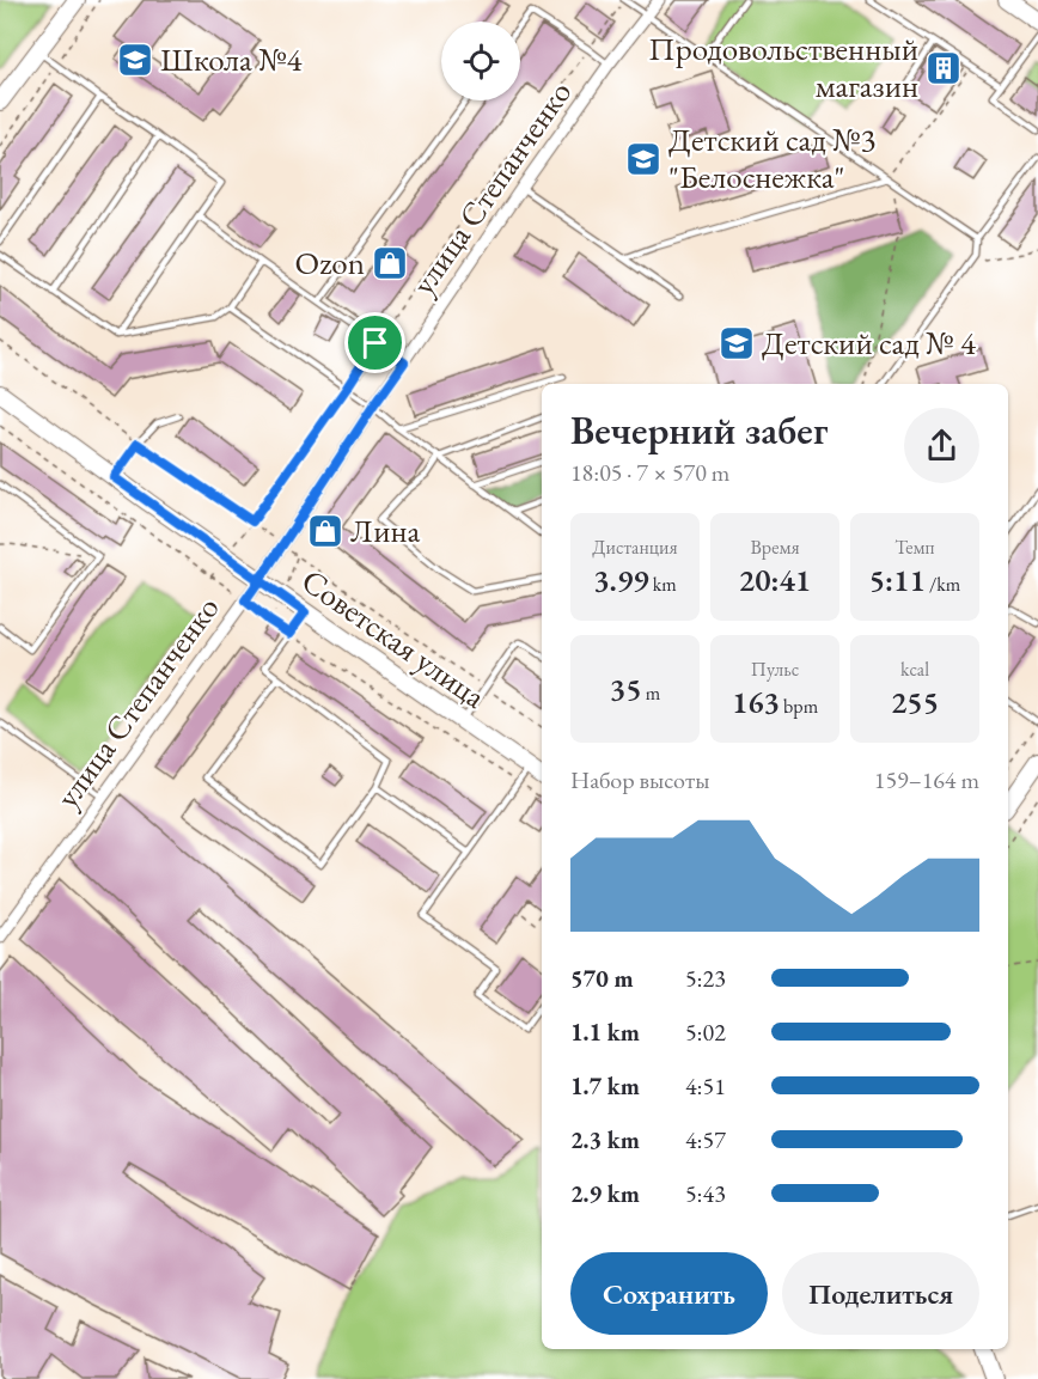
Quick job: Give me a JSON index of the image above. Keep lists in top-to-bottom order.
{
  "streets": {
    "street": ["улица Степанченко", "Советская улица"]
  },
  "crossings": [
    ["улица Степанченко", "Советская улица"]
  ],
  "places": {
    "school or university": ["Школа №4", "Детский сад №3 \"Белоснежка\"", "Детский сад № 4"],
    "building": ["Продовольственный магазин"],
    "shop": ["Ozon", "Лина"]
  },
  "page": {
    "heading": ["Вечерний забег", "18:05 · 7 × 570 m"],
    "stats": [
      ["Дистанция", "3.99 km"],
      ["Время", "20:41"],
      ["Темп", "5:11 /km"],
      ["35 m"],
      ["Пульс", "163 bpm"],
      ["kcal", "255"]
    ],
    "chart": ["Набор высоты", "159–164 m"],
    "list": [
      {
        "name": "570 m",
        "note": "5:23"
      },
      {
        "name": "1.1 km",
        "note": "5:02"
      },
      {
        "name": "1.7 km",
        "note": "4:51"
      },
      {
        "name": "2.3 km",
        "note": "4:57"
      },
      {
        "name": "2.9 km",
        "note": "5:43"
      }
    ],
    "buttons": ["Сохранить", "Поделиться"]
  }
}
